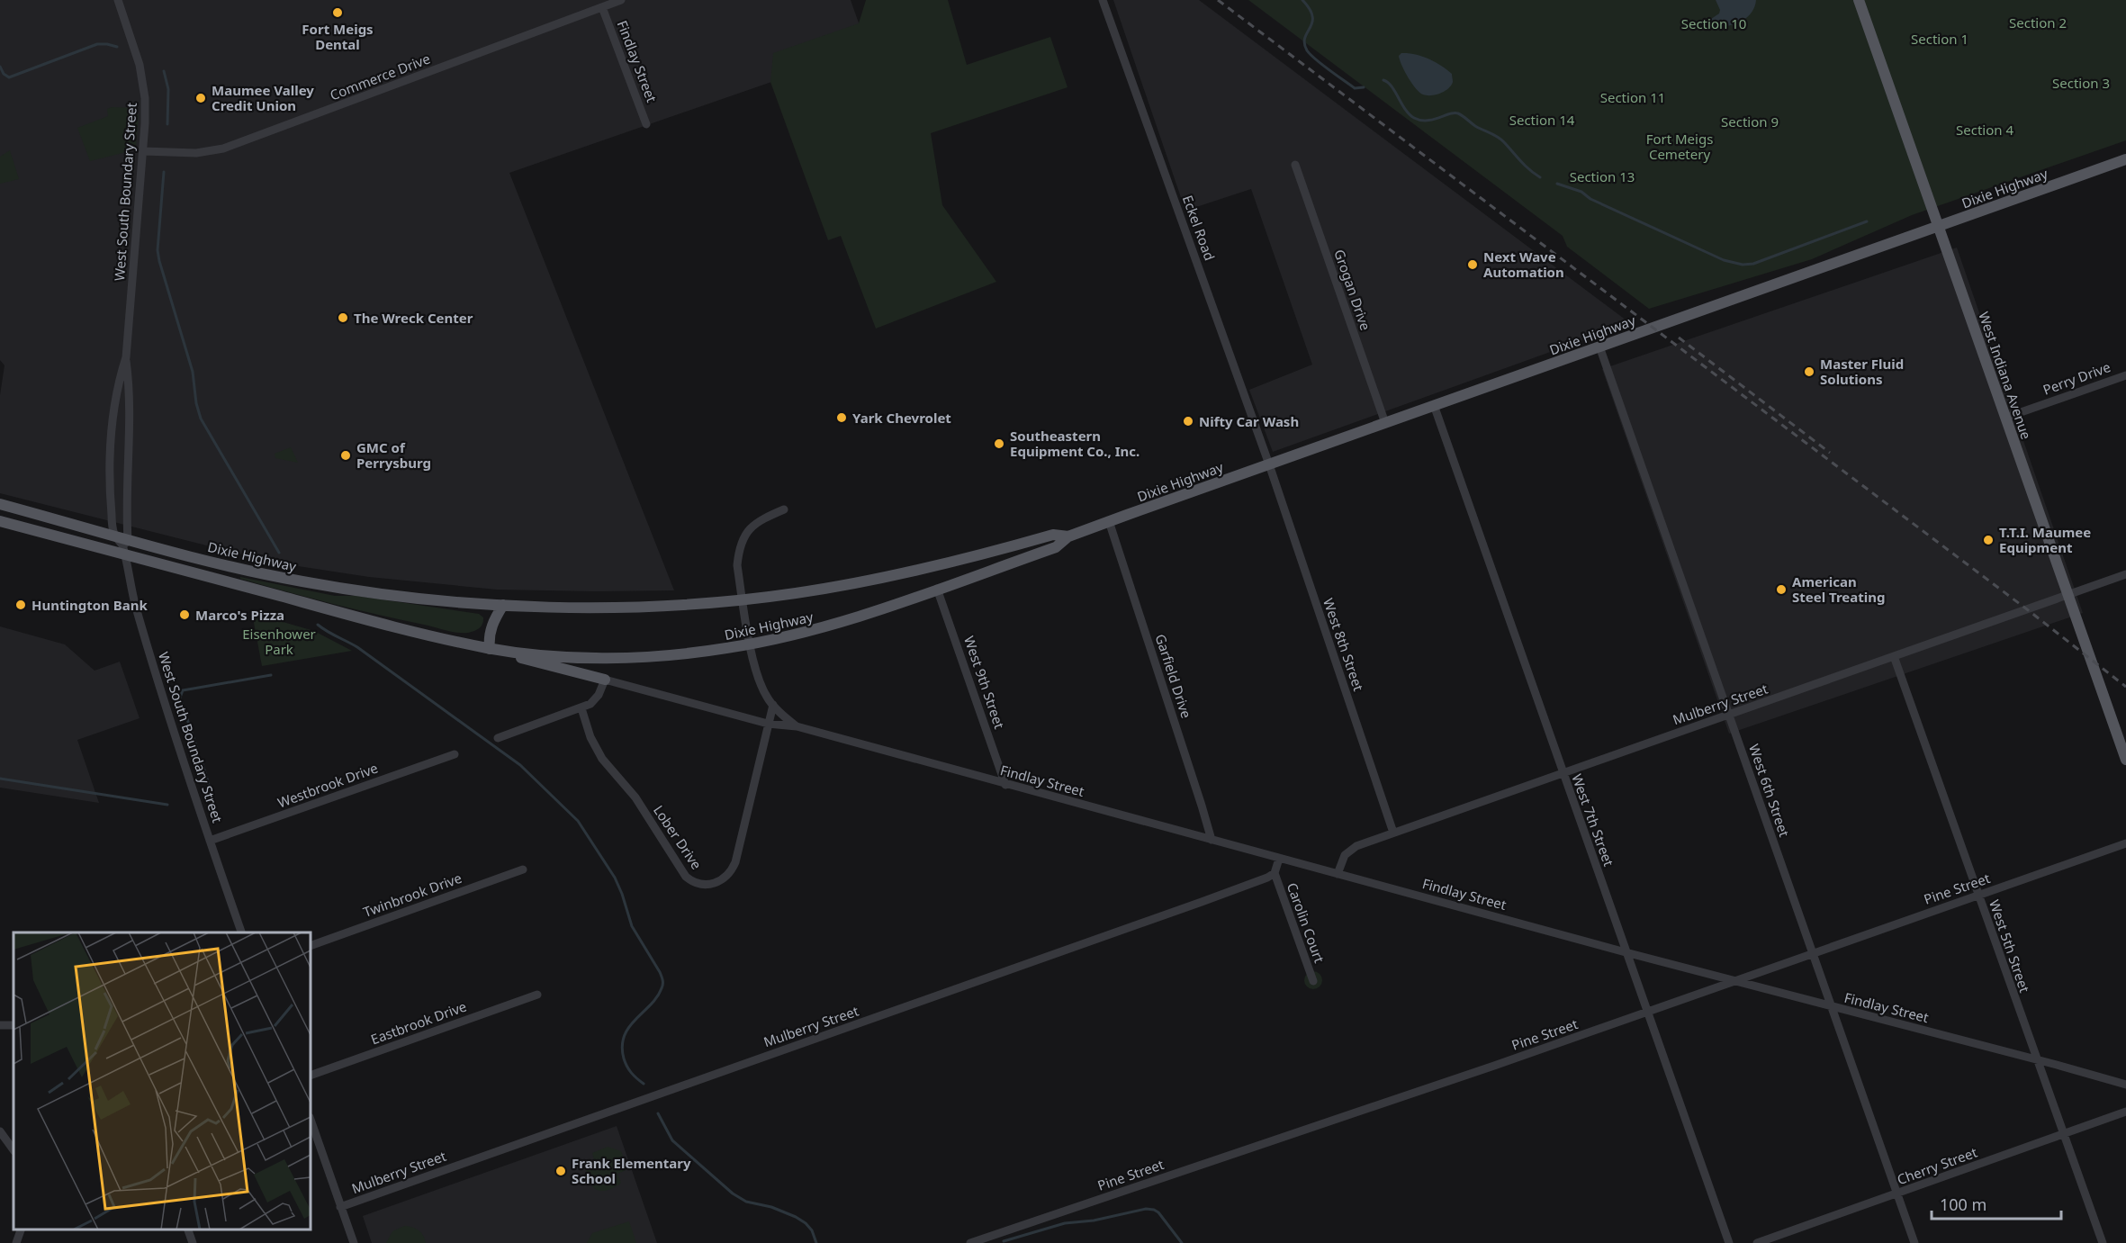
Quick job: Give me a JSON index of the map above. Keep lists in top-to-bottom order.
{
  "streets": {
    "main road": ["Dixie Highway", "West Indiana Avenue"],
    "street": [
      "Findlay Street",
      "Commerce Drive",
      "West South Boundary Street",
      "Eckel Road",
      "Grogan Drive",
      "Perry Drive",
      "West 8th Street",
      "Garfield Drive",
      "West 9th Street",
      "Mulberry Street",
      "Westbrook Drive",
      "West 6th Street",
      "West 7th Street",
      "Lober Drive",
      "Pine Street",
      "Twinbrook Drive",
      "Carolin Court",
      "West 5th Street",
      "Eastbrook Drive",
      "Cherry Street"
    ]
  },
  "crossings": [
    ["Findlay Street", "Commerce Drive"],
    ["Findlay Street", "Dixie Highway"],
    ["Findlay Street", "Garfield Drive"],
    ["Findlay Street", "West 9th Street"],
    ["Findlay Street", "Mulberry Street"],
    ["Findlay Street", "West 6th Street"],
    ["Findlay Street", "West 7th Street"],
    ["Findlay Street", "Lober Drive"],
    ["Findlay Street", "Pine Street"],
    ["Findlay Street", "West 5th Street"],
    ["Commerce Drive", "West South Boundary Street"],
    ["Dixie Highway", "West South Boundary Street"],
    ["Dixie Highway", "Eckel Road"],
    ["Dixie Highway", "Grogan Drive"],
    ["Dixie Highway", "West Indiana Avenue"],
    ["Dixie Highway", "West 8th Street"],
    ["Dixie Highway", "Garfield Drive"],
    ["Dixie Highway", "West 9th Street"],
    ["Dixie Highway", "West 6th Street"],
    ["Dixie Highway", "West 7th Street"],
    ["West South Boundary Street", "Westbrook Drive"],
    ["Eckel Road", "West 8th Street"],
    ["West Indiana Avenue", "Perry Drive"],
    ["West Indiana Avenue", "Mulberry Street"],
    ["West 8th Street", "Mulberry Street"],
    ["Mulberry Street", "West 6th Street"],
    ["Mulberry Street", "West 7th Street"],
    ["Mulberry Street", "Carolin Court"],
    ["Mulberry Street", "West 5th Street"],
    ["West 6th Street", "Pine Street"],
    ["West 6th Street", "Cherry Street"],
    ["West 7th Street", "Pine Street"],
    ["Pine Street", "West 5th Street"],
    ["West 5th Street", "Cherry Street"]
  ],
  "parks": [
    "Section 2",
    "Section 10",
    "Section 1",
    "Section 3",
    "Section 11",
    "Section 14",
    "Section 9",
    "Section 4",
    "Fort Meigs Cemetery",
    "Section 13",
    "Eisenhower Park"
  ],
  "places": [
    "Fort Meigs Dental",
    "Maumee Valley Credit Union",
    "Next Wave Automation",
    "The Wreck Center",
    "Master Fluid Solutions",
    "Yark Chevrolet",
    "Nifty Car Wash",
    "Southeastern Equipment Co., Inc.",
    "GMC of Perrysburg",
    "T.T.I. Maumee Equipment",
    "American Steel Treating",
    "Huntington Bank",
    "Marco's Pizza",
    "Frank Elementary School"
  ],
  "scale_bar": "100 m"
}
